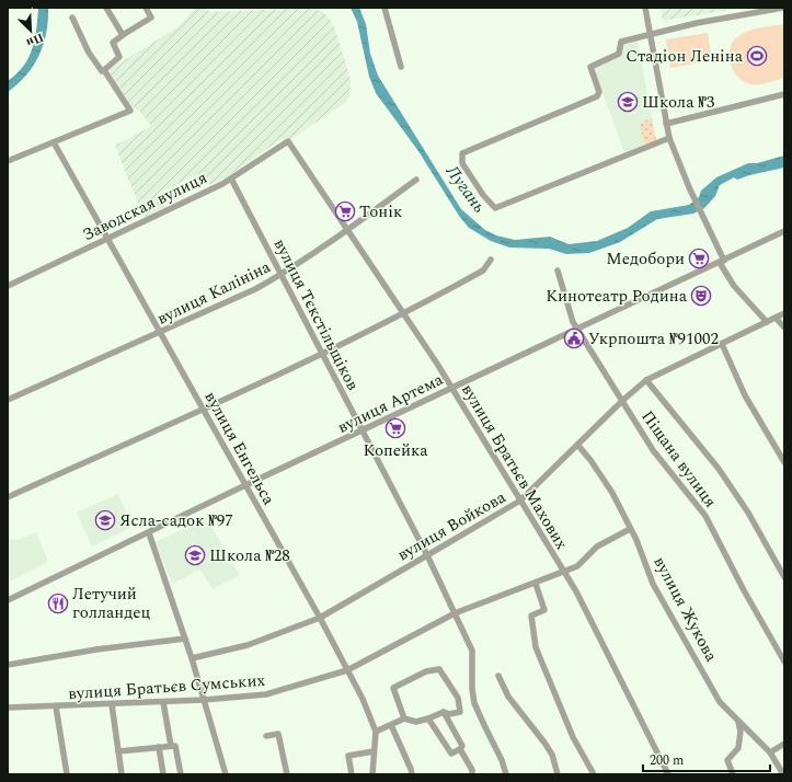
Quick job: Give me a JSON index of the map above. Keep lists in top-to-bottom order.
{
  "streets": {
    "street": [
      "Заводская вулиця",
      "вулиця Калініна",
      "вулиця Тєкстільщіков",
      "вулиця Артема",
      "вулиця Енгельса",
      "Піщана вулиця",
      "вулиця Братьєв Махових",
      "вулиця Войкова",
      "вулиця Жукова",
      "вулиця Братьєв Сумських"
    ]
  },
  "crossings": [
    ["Заводская вулиця", "вулиця Тєкстільщіков"],
    ["Заводская вулиця", "вулиця Енгельса"],
    ["Заводская вулиця", "вулиця Братьєв Махових"],
    ["вулиця Калініна", "вулиця Тєкстільщіков"],
    ["вулиця Калініна", "вулиця Енгельса"],
    ["вулиця Калініна", "вулиця Братьєв Махових"],
    ["вулиця Тєкстільщіков", "вулиця Артема"],
    ["вулиця Тєкстільщіков", "вулиця Войкова"],
    ["вулиця Тєкстільщіков", "вулиця Братьєв Сумських"],
    ["вулиця Артема", "вулиця Енгельса"],
    ["вулиця Артема", "Піщана вулиця"],
    ["вулиця Артема", "вулиця Братьєв Махових"],
    ["вулиця Енгельса", "вулиця Войкова"],
    ["вулиця Енгельса", "вулиця Братьєв Сумських"],
    ["Піщана вулиця", "вулиця Войкова"],
    ["вулиця Братьєв Махових", "вулиця Войкова"],
    ["вулиця Братьєв Махових", "вулиця Братьєв Сумських"],
    ["вулиця Войкова", "вулиця Жукова"],
    ["вулиця Жукова", "вулиця Братьєв Сумських"]
  ],
  "water": ["Лугань"],
  "places": {
    "sports": ["Стадіон Леніна"],
    "school or university": ["Школа №3", "Ясла-садок №97", "Школа №28"],
    "supermarket": ["Тонік", "Медобори", "Копейка"],
    "theatre": ["Кинотеатр Родина"],
    "public building": ["Укрпошта №91002"],
    "restaurant": ["Летучий голландец"]
  },
  "scale_bar": "200 m",
  "north": "bottom right"
}
